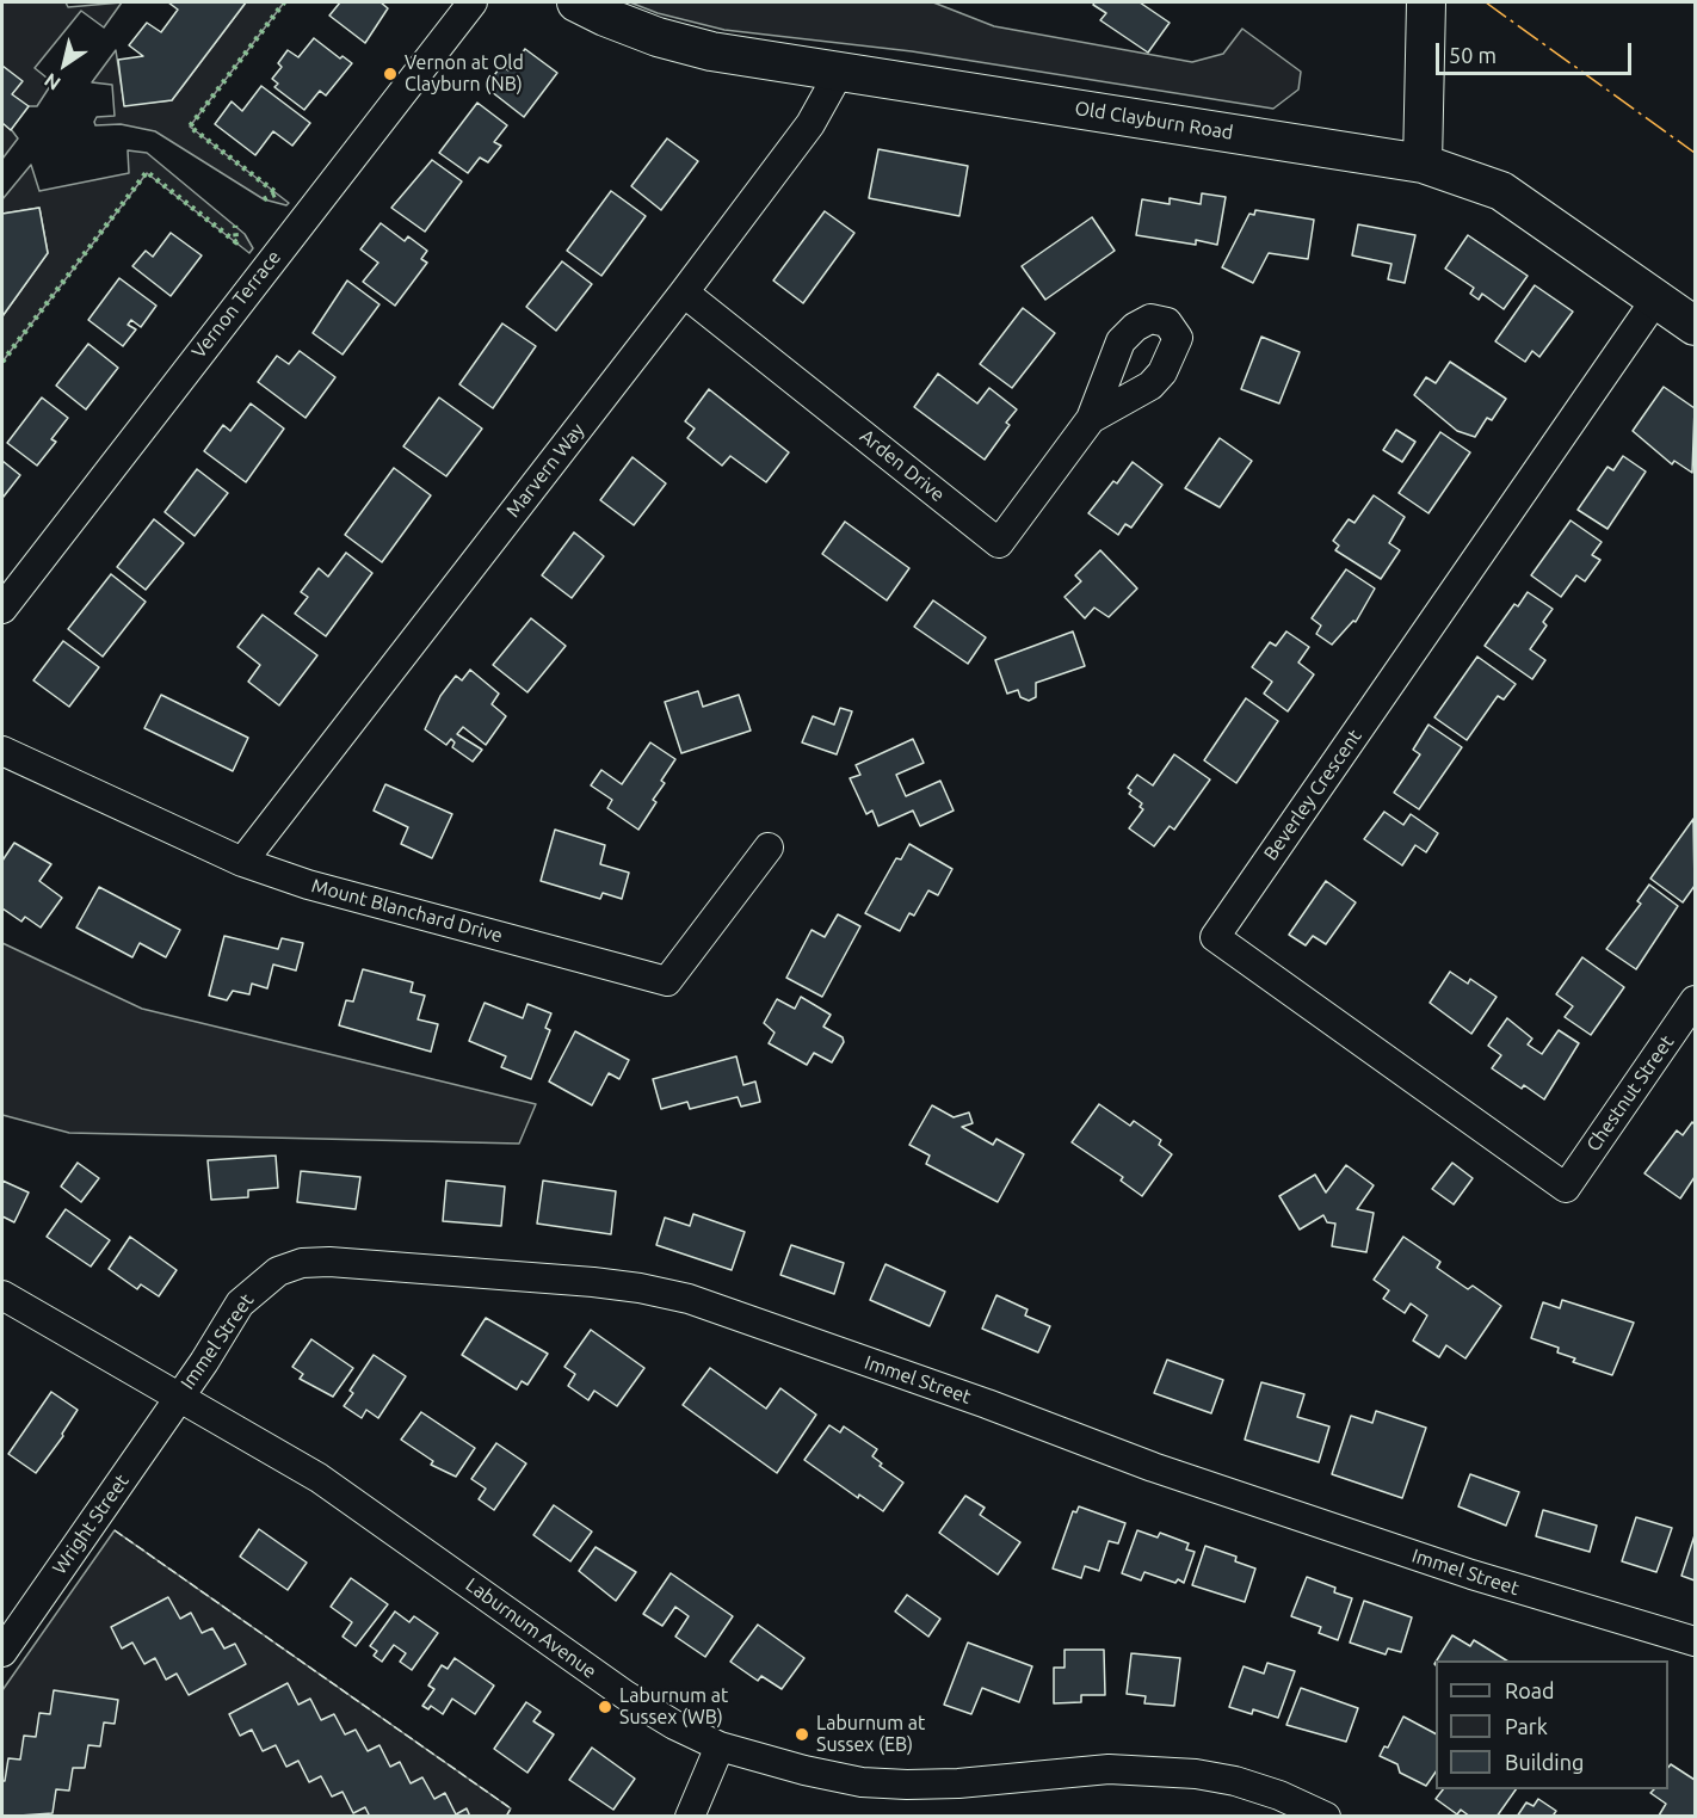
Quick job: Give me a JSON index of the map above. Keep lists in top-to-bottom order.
{
  "streets": {
    "main road": ["Old Clayburn Road"],
    "street": [
      "Vernon Terrace",
      "Arden Drive",
      "Marvern Way",
      "Beverley Crescent",
      "Mount Blanchard Drive",
      "Chestnut Street",
      "Immel Street",
      "Wright Street",
      "Laburnum Avenue"
    ]
  },
  "crossings": [
    ["Old Clayburn Road", "Marvern Way"],
    ["Old Clayburn Road", "Beverley Crescent"],
    ["Arden Drive", "Marvern Way"],
    ["Marvern Way", "Mount Blanchard Drive"],
    ["Beverley Crescent", "Chestnut Street"],
    ["Immel Street", "Wright Street"],
    ["Immel Street", "Laburnum Avenue"],
    ["Wright Street", "Laburnum Avenue"]
  ],
  "places": ["Vernon at Old Clayburn (NB)", "Laburnum at Sussex (WB)", "Laburnum at Sussex (EB)"],
  "legend": ["Road", "Park", "Building"],
  "scale_bar": "50 m",
  "north": "bottom left"
}
